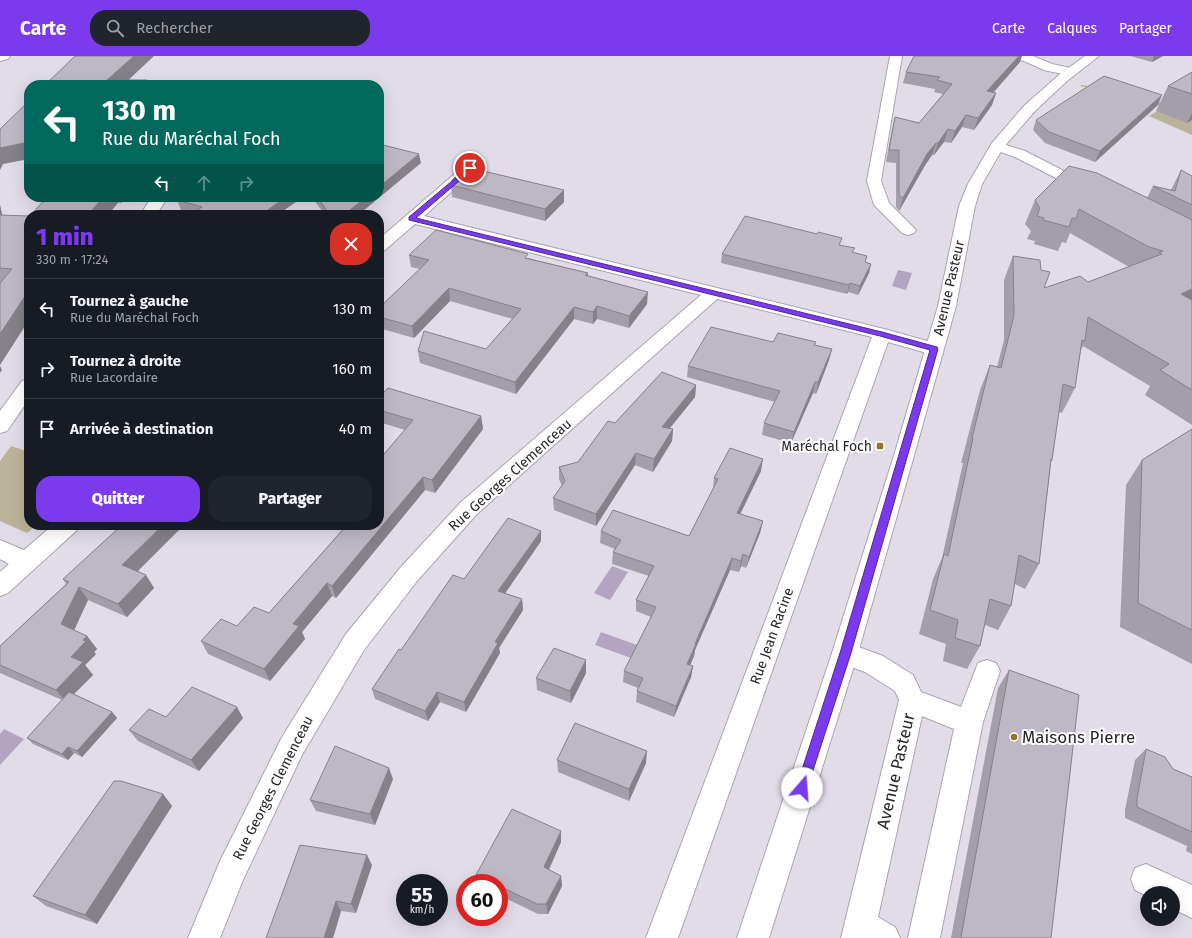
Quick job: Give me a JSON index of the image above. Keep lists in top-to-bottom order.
{
  "streets": {
    "street": ["Avenue Pasteur", "Rue Georges Clemenceau", "Rue Jean Racine"]
  },
  "places": {
    "transit": ["Maréchal Foch"],
    "other": ["Maisons Pierre"]
  },
  "page": {
    "header": "Carte",
    "search": "Rechercher",
    "nav": ["Carte", "Calques", "Partager"],
    "turn": ["130 m", "Rue du Maréchal Foch"],
    "heading": ["1 min", "330 m · 17:24"],
    "list": [
      {
        "name": "Tournez à gauche",
        "note": "Rue du Maréchal Foch",
        "value": "130 m"
      },
      {
        "name": "Tournez à droite",
        "note": "Rue Lacordaire",
        "value": "160 m"
      },
      {
        "name": "Arrivée à destination",
        "value": "40 m"
      }
    ],
    "buttons": ["Quitter", "Partager"],
    "speed": "55 km/h",
    "limit": "60"
  }
}
